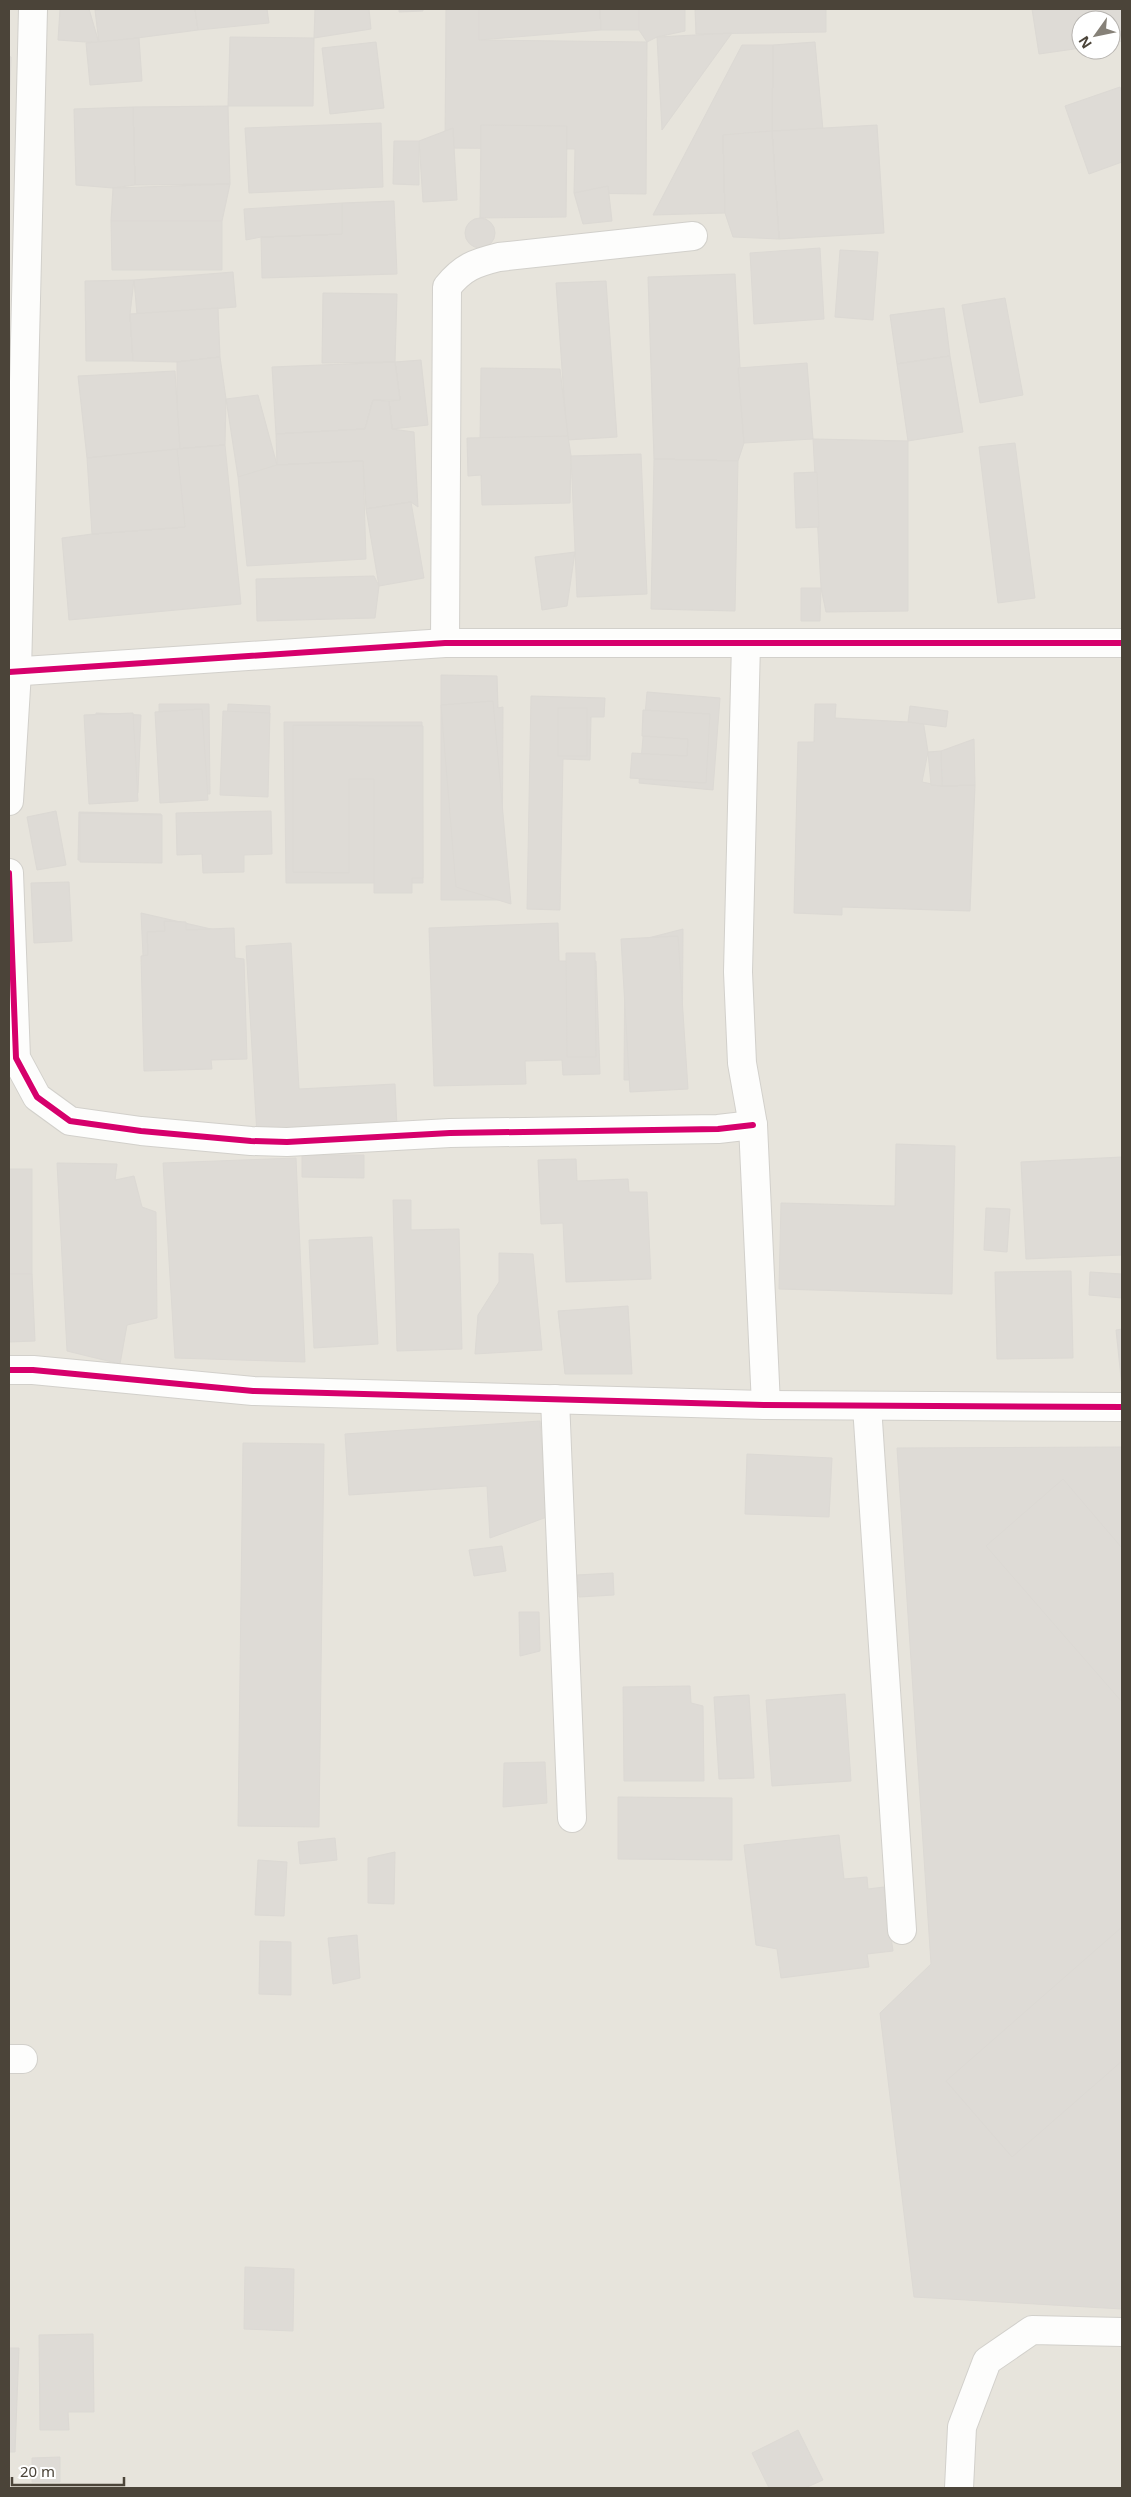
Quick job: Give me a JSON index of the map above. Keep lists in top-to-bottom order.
{
  "scale_bar": "20 m",
  "north": "bottom left"
}
